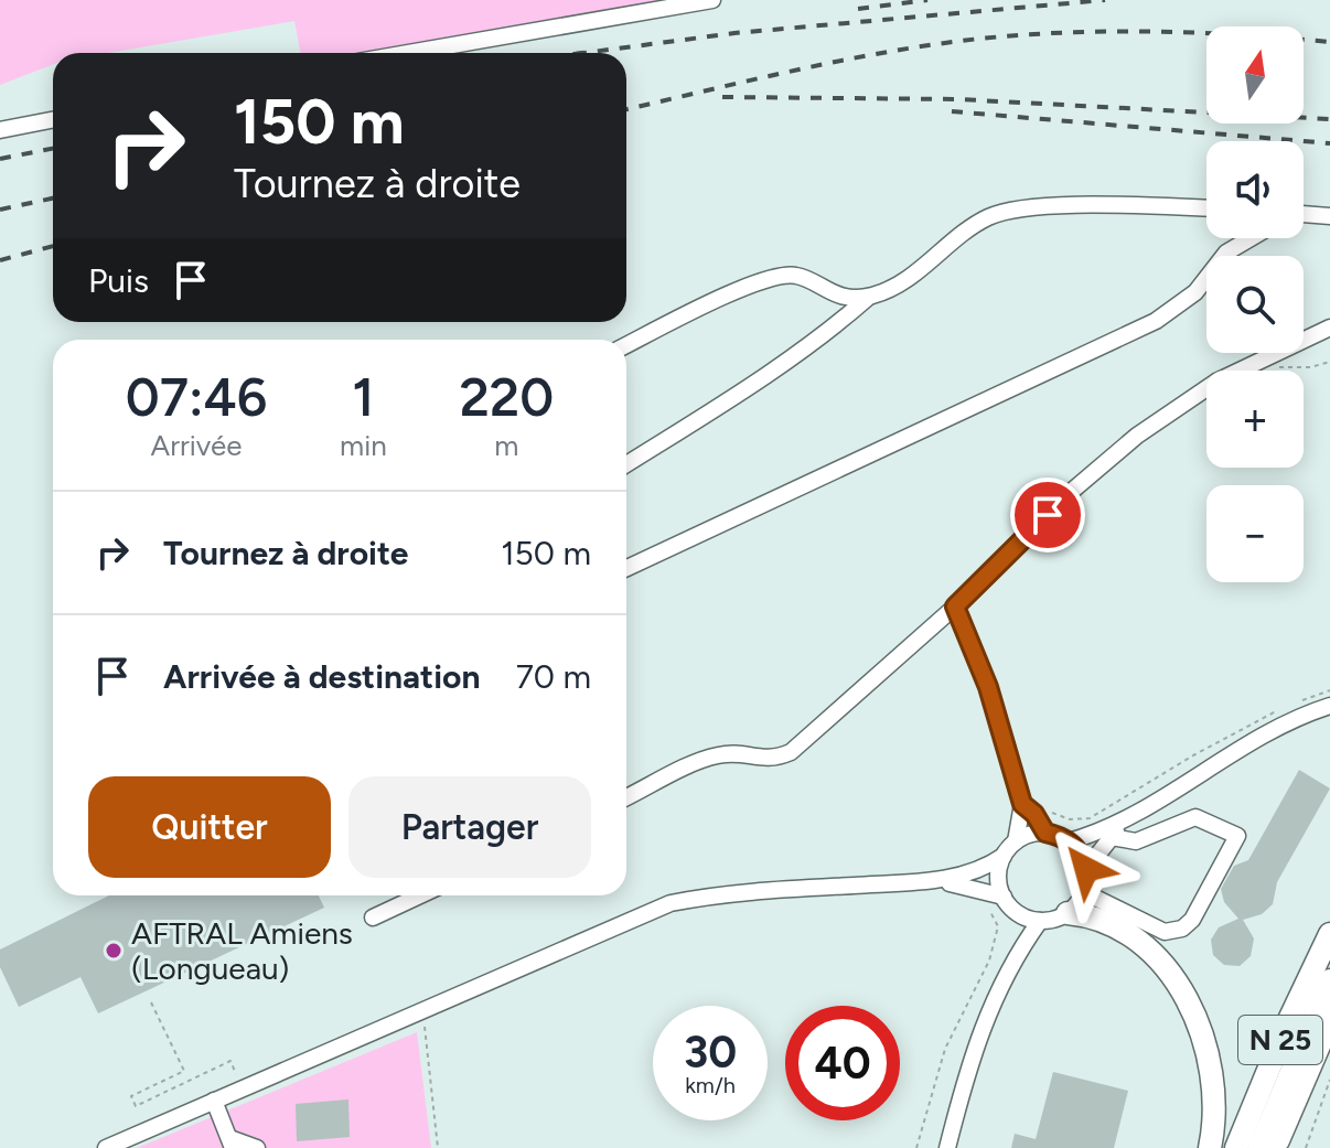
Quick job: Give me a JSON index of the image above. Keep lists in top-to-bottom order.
{
  "streets": {
    "highway": ["N 25"]
  },
  "places": ["AFTRAL Amiens (Longueau)"],
  "north": "top",
  "page": {
    "map_buttons": ["+", "−"],
    "turn": ["150 m", "Tournez à droite"],
    "then": "Puis",
    "eta": [
      "07:46",
      "Arrivée",
      "1",
      "min",
      "220",
      "m"
    ],
    "list": [
      {
        "name": "Tournez à droite",
        "value": "150 m"
      },
      {
        "name": "Arrivée à destination",
        "value": "70 m"
      }
    ],
    "buttons": ["Quitter", "Partager"],
    "speed": "30 km/h",
    "limit": "40"
  }
}
